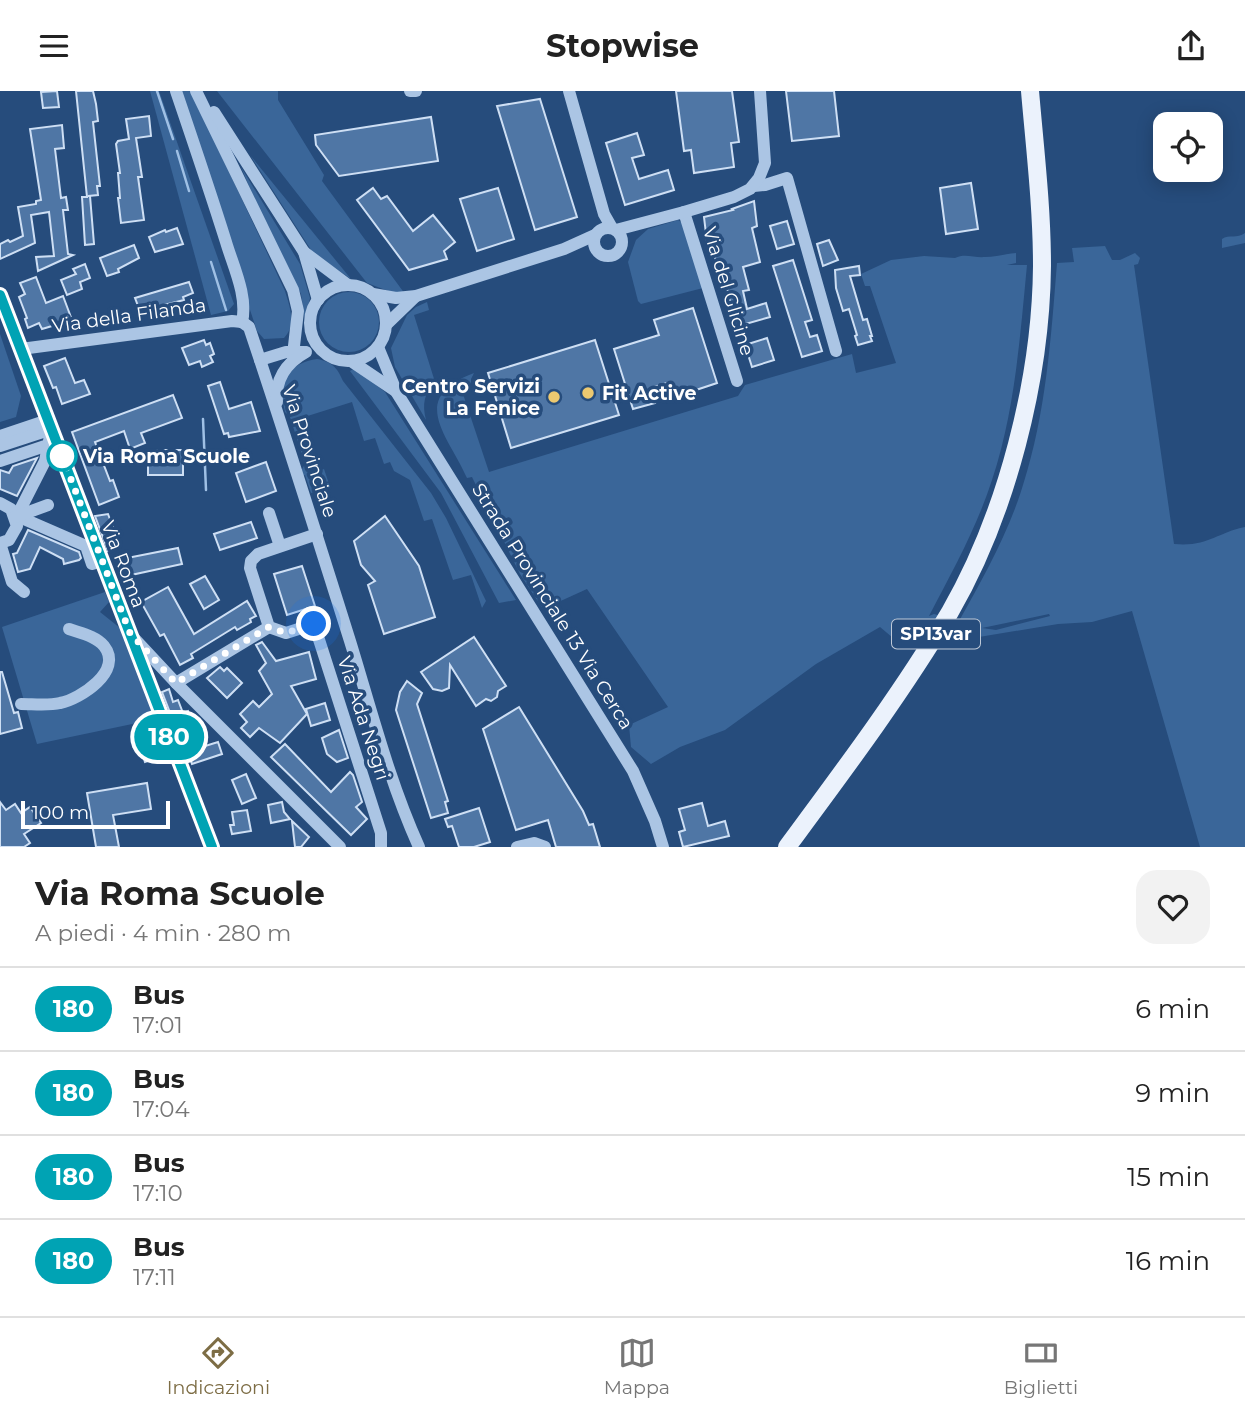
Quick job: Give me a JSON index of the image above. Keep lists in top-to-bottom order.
{
  "streets": {
    "main road": ["SP13var"],
    "street": [
      "Via del Glicine",
      "Via della Filanda",
      "Via Provinciale",
      "Via Roma",
      "Strada Provinciale 13 Via Cerca",
      "Via Ada Negri"
    ]
  },
  "crossings": [
    ["Via della Filanda", "Via Provinciale"],
    ["Via della Filanda", "Via Roma"]
  ],
  "places": ["Fit Active", "Centro Servizi La Fenice", "Via Roma Scuole"],
  "lines": ["bus line 180"],
  "scale_bar": "100 m",
  "page": {
    "header": "Stopwise",
    "on_map": "180",
    "scale": "100 m",
    "heading": ["Via Roma Scuole", "A piedi · 4 min · 280 m"],
    "list": [
      {
        "mark": "180",
        "name": "Bus",
        "note": "17:01",
        "value": "6 min"
      },
      {
        "mark": "180",
        "name": "Bus",
        "note": "17:04",
        "value": "9 min"
      },
      {
        "mark": "180",
        "name": "Bus",
        "note": "17:10",
        "value": "15 min"
      },
      {
        "mark": "180",
        "name": "Bus",
        "note": "17:11",
        "value": "16 min"
      }
    ],
    "tabs": ["Indicazioni", "Mappa", "Biglietti"]
  }
}
